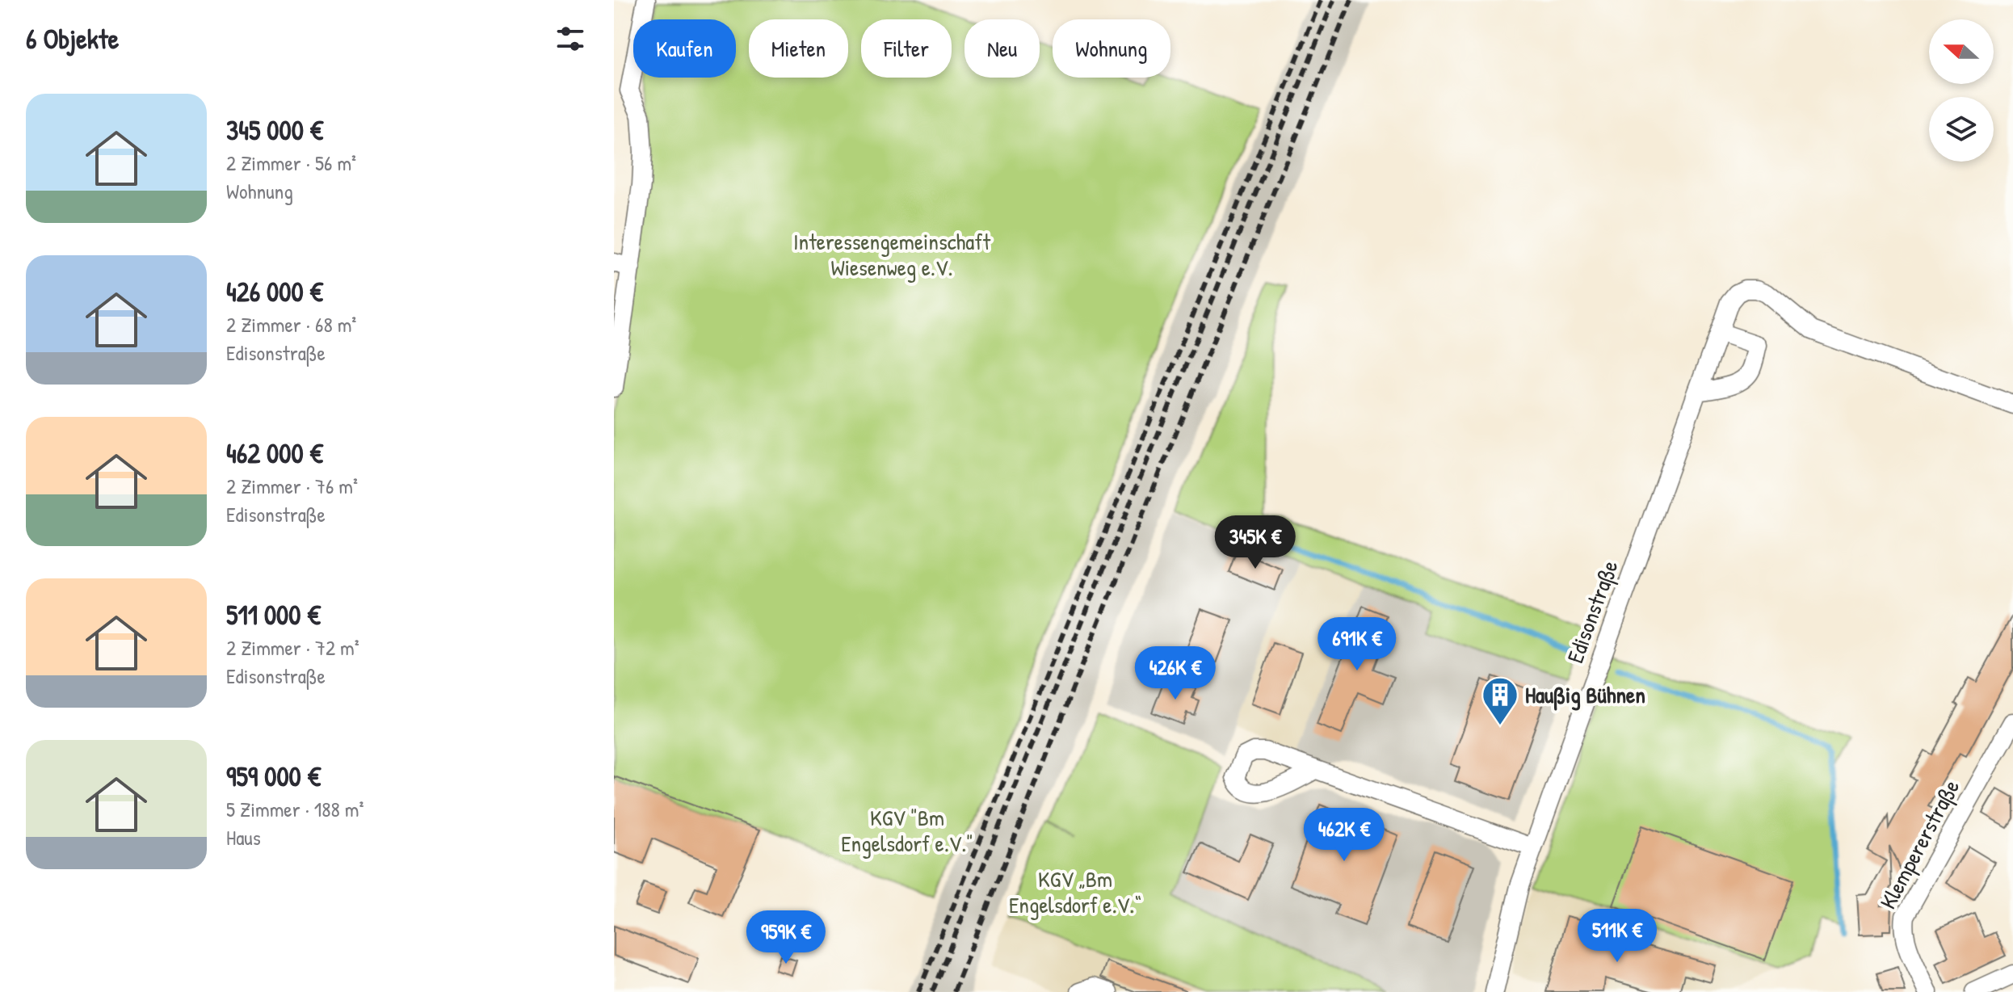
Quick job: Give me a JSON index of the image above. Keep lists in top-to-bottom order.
{
  "streets": {
    "street": ["Edisonstraße", "Klempererstraße"]
  },
  "parks": ["Interessengemeinschaft Wiesenweg e.V.", "KGV \"Bm Engelsdorf e.V.\"", "KGV „Bm Engelsdorf e.V.“"],
  "places": {
    "building": ["Haußig Bühnen"]
  },
  "north": "left",
  "page": {
    "heading": "6 Objekte",
    "chip": [
      "Kaufen",
      "Mieten",
      "Filter",
      "Neu",
      "Wohnung"
    ],
    "list": [
      {
        "name": "345 000 €",
        "note": "2 Zimmer · 56 m² · Wohnung"
      },
      {
        "name": "426 000 €",
        "note": "2 Zimmer · 68 m² · Edisonstraße"
      },
      {
        "name": "462 000 €",
        "note": "2 Zimmer · 76 m² · Edisonstraße"
      },
      {
        "name": "511 000 €",
        "note": "2 Zimmer · 72 m² · Edisonstraße"
      },
      {
        "name": "959 000 €",
        "note": "5 Zimmer · 188 m² · Haus"
      }
    ],
    "price": [
      "345K €",
      "691K €",
      "426K €",
      "462K €",
      "511K €",
      "959K €"
    ]
  }
}
